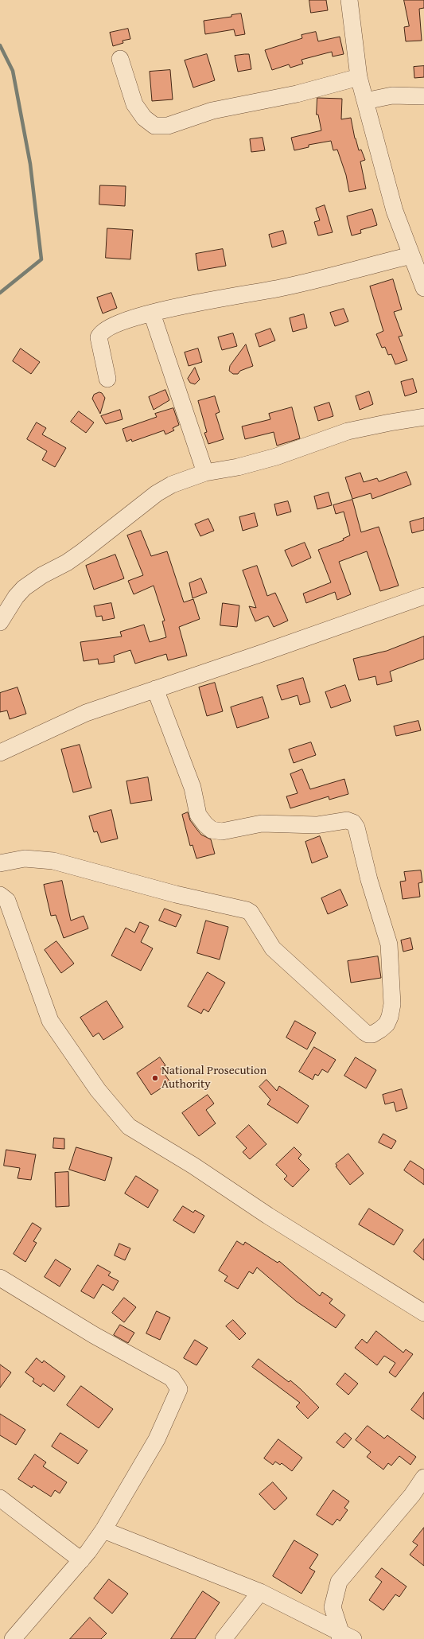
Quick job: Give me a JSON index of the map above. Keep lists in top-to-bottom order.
{
  "places": ["National Prosecution Authority"]
}
